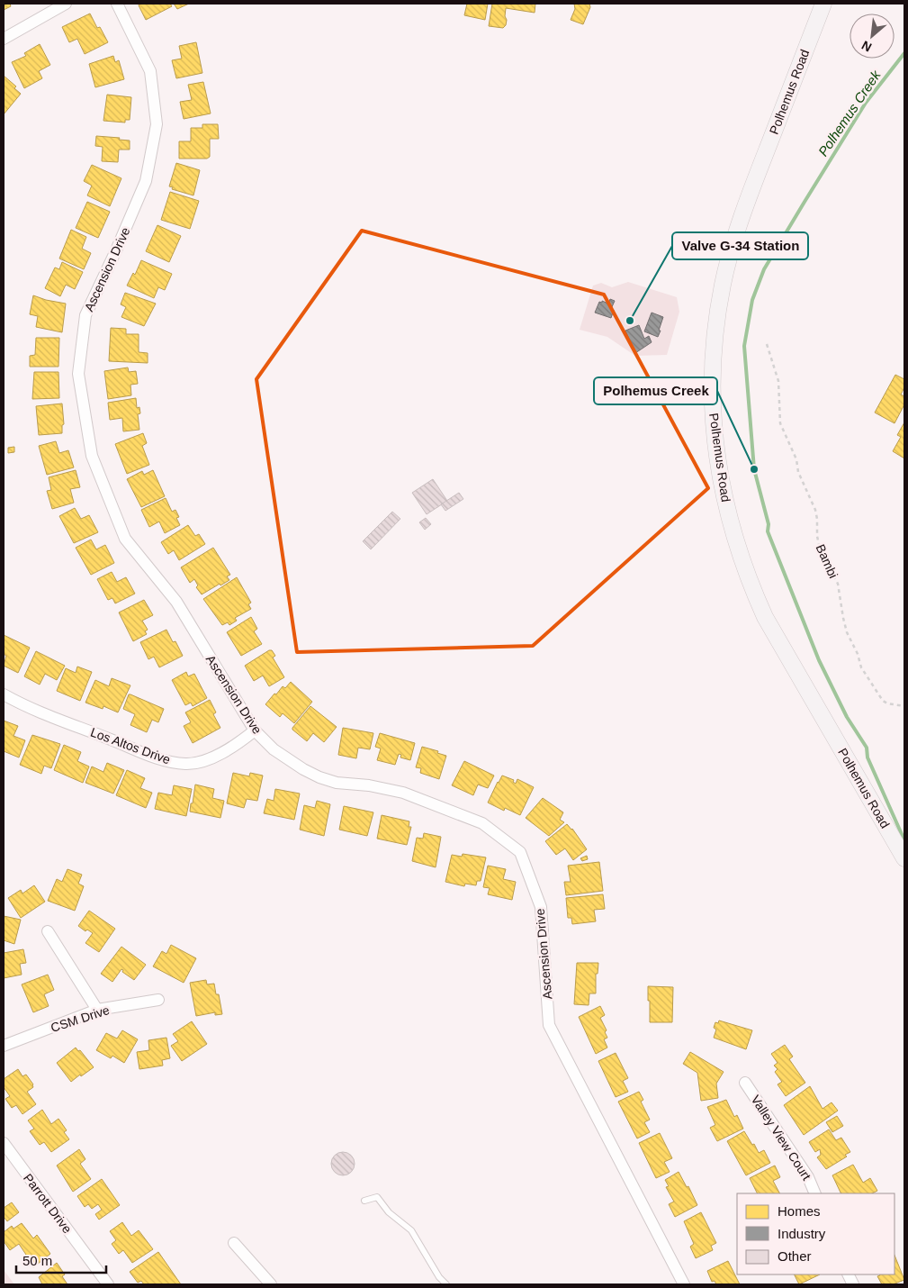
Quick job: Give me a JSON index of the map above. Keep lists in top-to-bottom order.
{
  "streets": {
    "main road": ["Polhemus Road"],
    "street": [
      "Ascension Drive",
      "Los Altos Drive",
      "CSM Drive",
      "Valley View Court",
      "Parrott Drive"
    ],
    "path": ["Bambi"]
  },
  "crossings": [
    ["Ascension Drive", "Los Altos Drive"]
  ],
  "water": ["Polhemus Creek"],
  "places": ["Valve G-34 Station", "Polhemus Creek"],
  "legend": ["Homes", "Industry", "Other"],
  "scale_bar": "50 m",
  "north": "bottom left"
}
